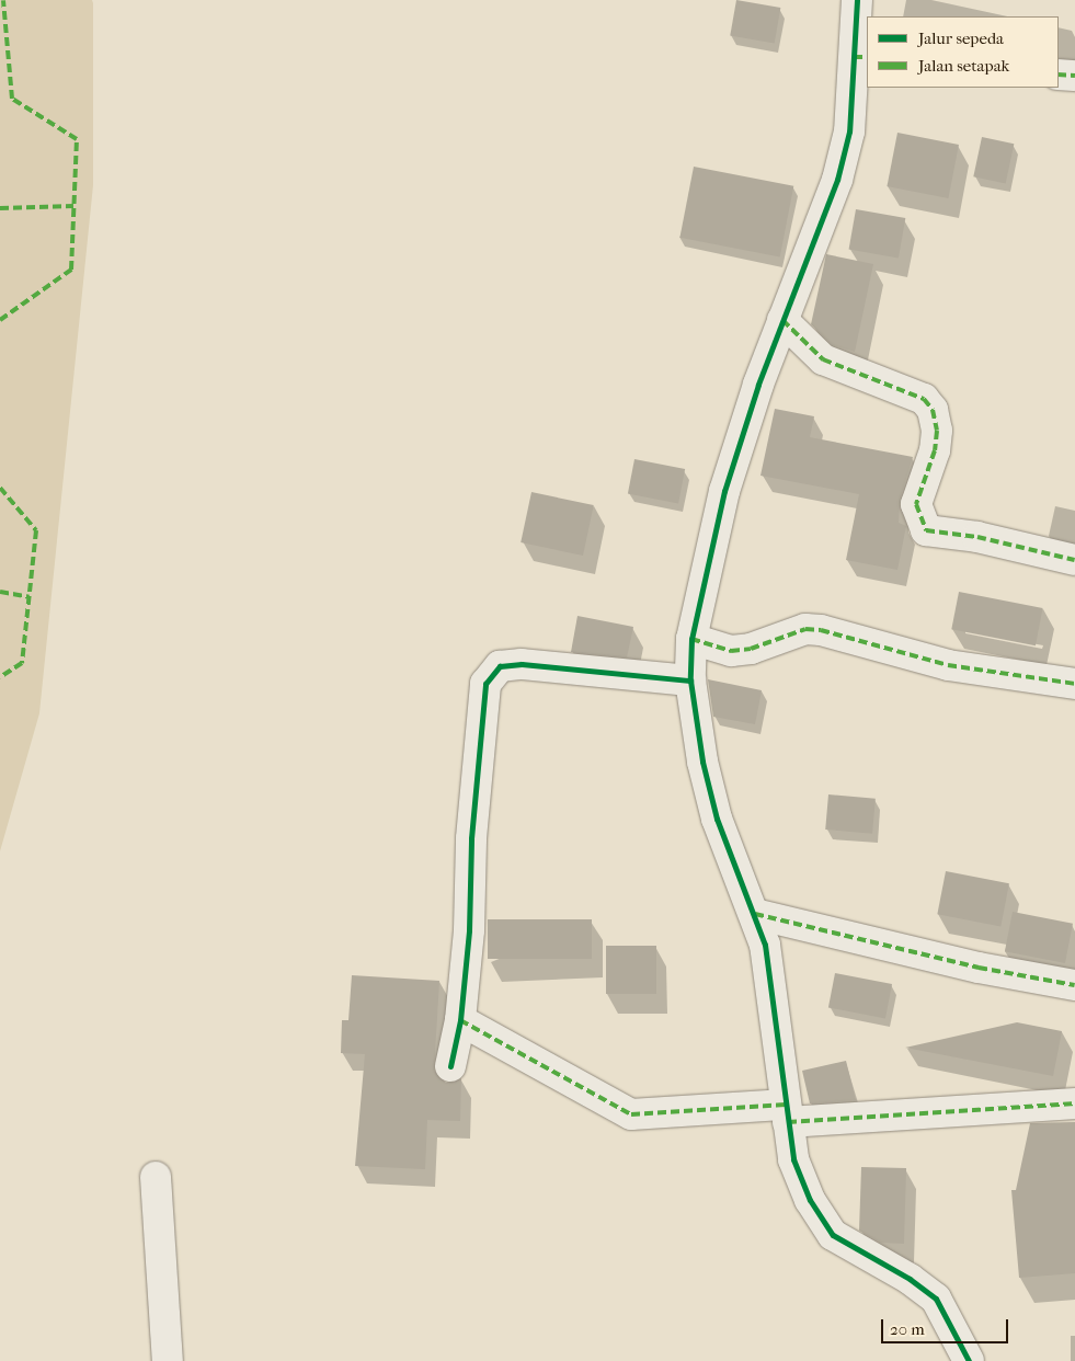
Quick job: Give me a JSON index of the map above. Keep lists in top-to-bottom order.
{
  "legend": ["Jalur sepeda", "Jalan setapak"],
  "scale_bar": "20 m"
}
